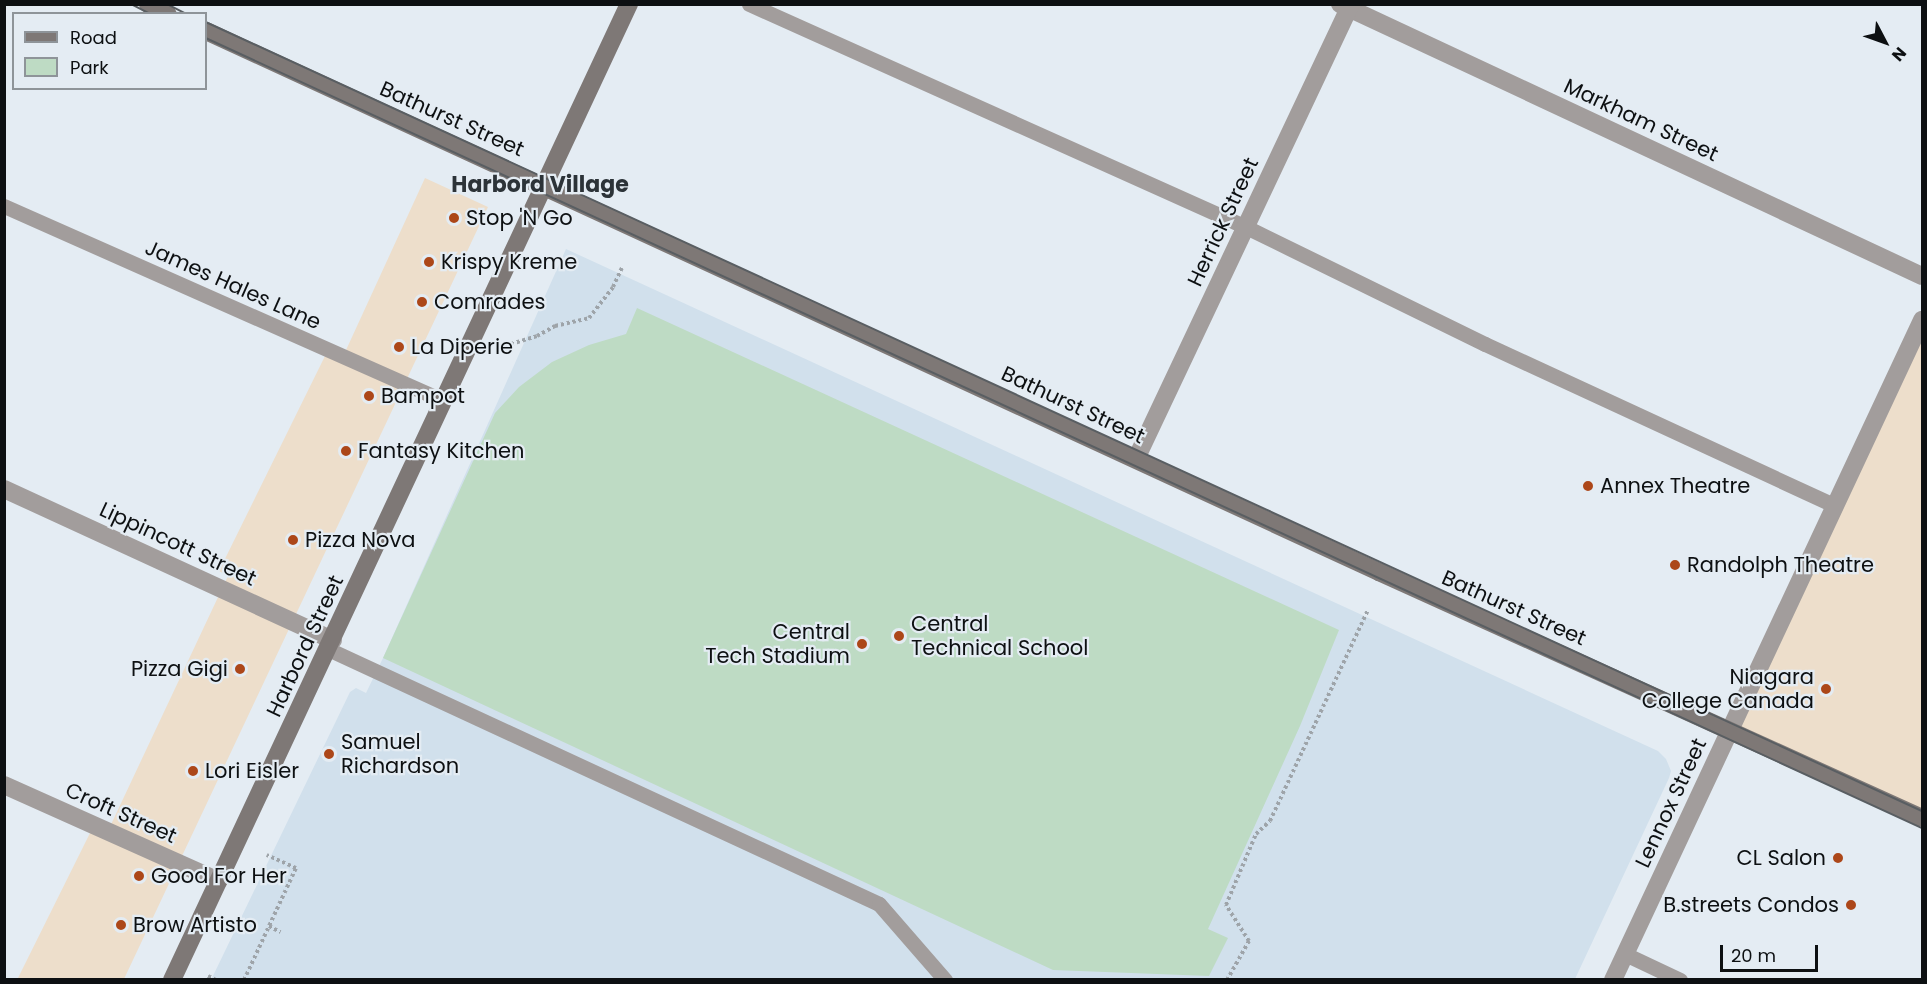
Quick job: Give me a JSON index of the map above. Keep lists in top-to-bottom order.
{
  "streets": {
    "main road": ["Bathurst Street", "Harbord Street"],
    "street": [
      "Markham Street",
      "Herrick Street",
      "Lippincott Street",
      "Lennox Street",
      "Croft Street"
    ],
    "lane": ["James Hales Lane"]
  },
  "crossings": [
    ["Bathurst Street", "Herrick Street"],
    ["Bathurst Street", "Harbord Street"],
    ["Bathurst Street", "Lennox Street"],
    ["Markham Street", "Herrick Street"],
    ["James Hales Lane", "Harbord Street"],
    ["Lippincott Street", "Harbord Street"],
    ["Harbord Street", "Croft Street"]
  ],
  "districts": ["Harbord Village"],
  "places": [
    "Stop 'N Go",
    "Krispy Kreme",
    "Comrades",
    "La Diperie",
    "Bampot",
    "Fantasy Kitchen",
    "Annex Theatre",
    "Pizza Nova",
    "Randolph Theatre",
    "Central Technical School",
    "Central Tech Stadium",
    "Pizza Gigi",
    "Niagara College Canada",
    "Samuel Richardson",
    "Lori Eisler",
    "CL Salon",
    "Good For Her",
    "B.streets Condos",
    "Brow Artisto"
  ],
  "legend": ["Road", "Park"],
  "scale_bar": "20 m",
  "north": "bottom right"
}
